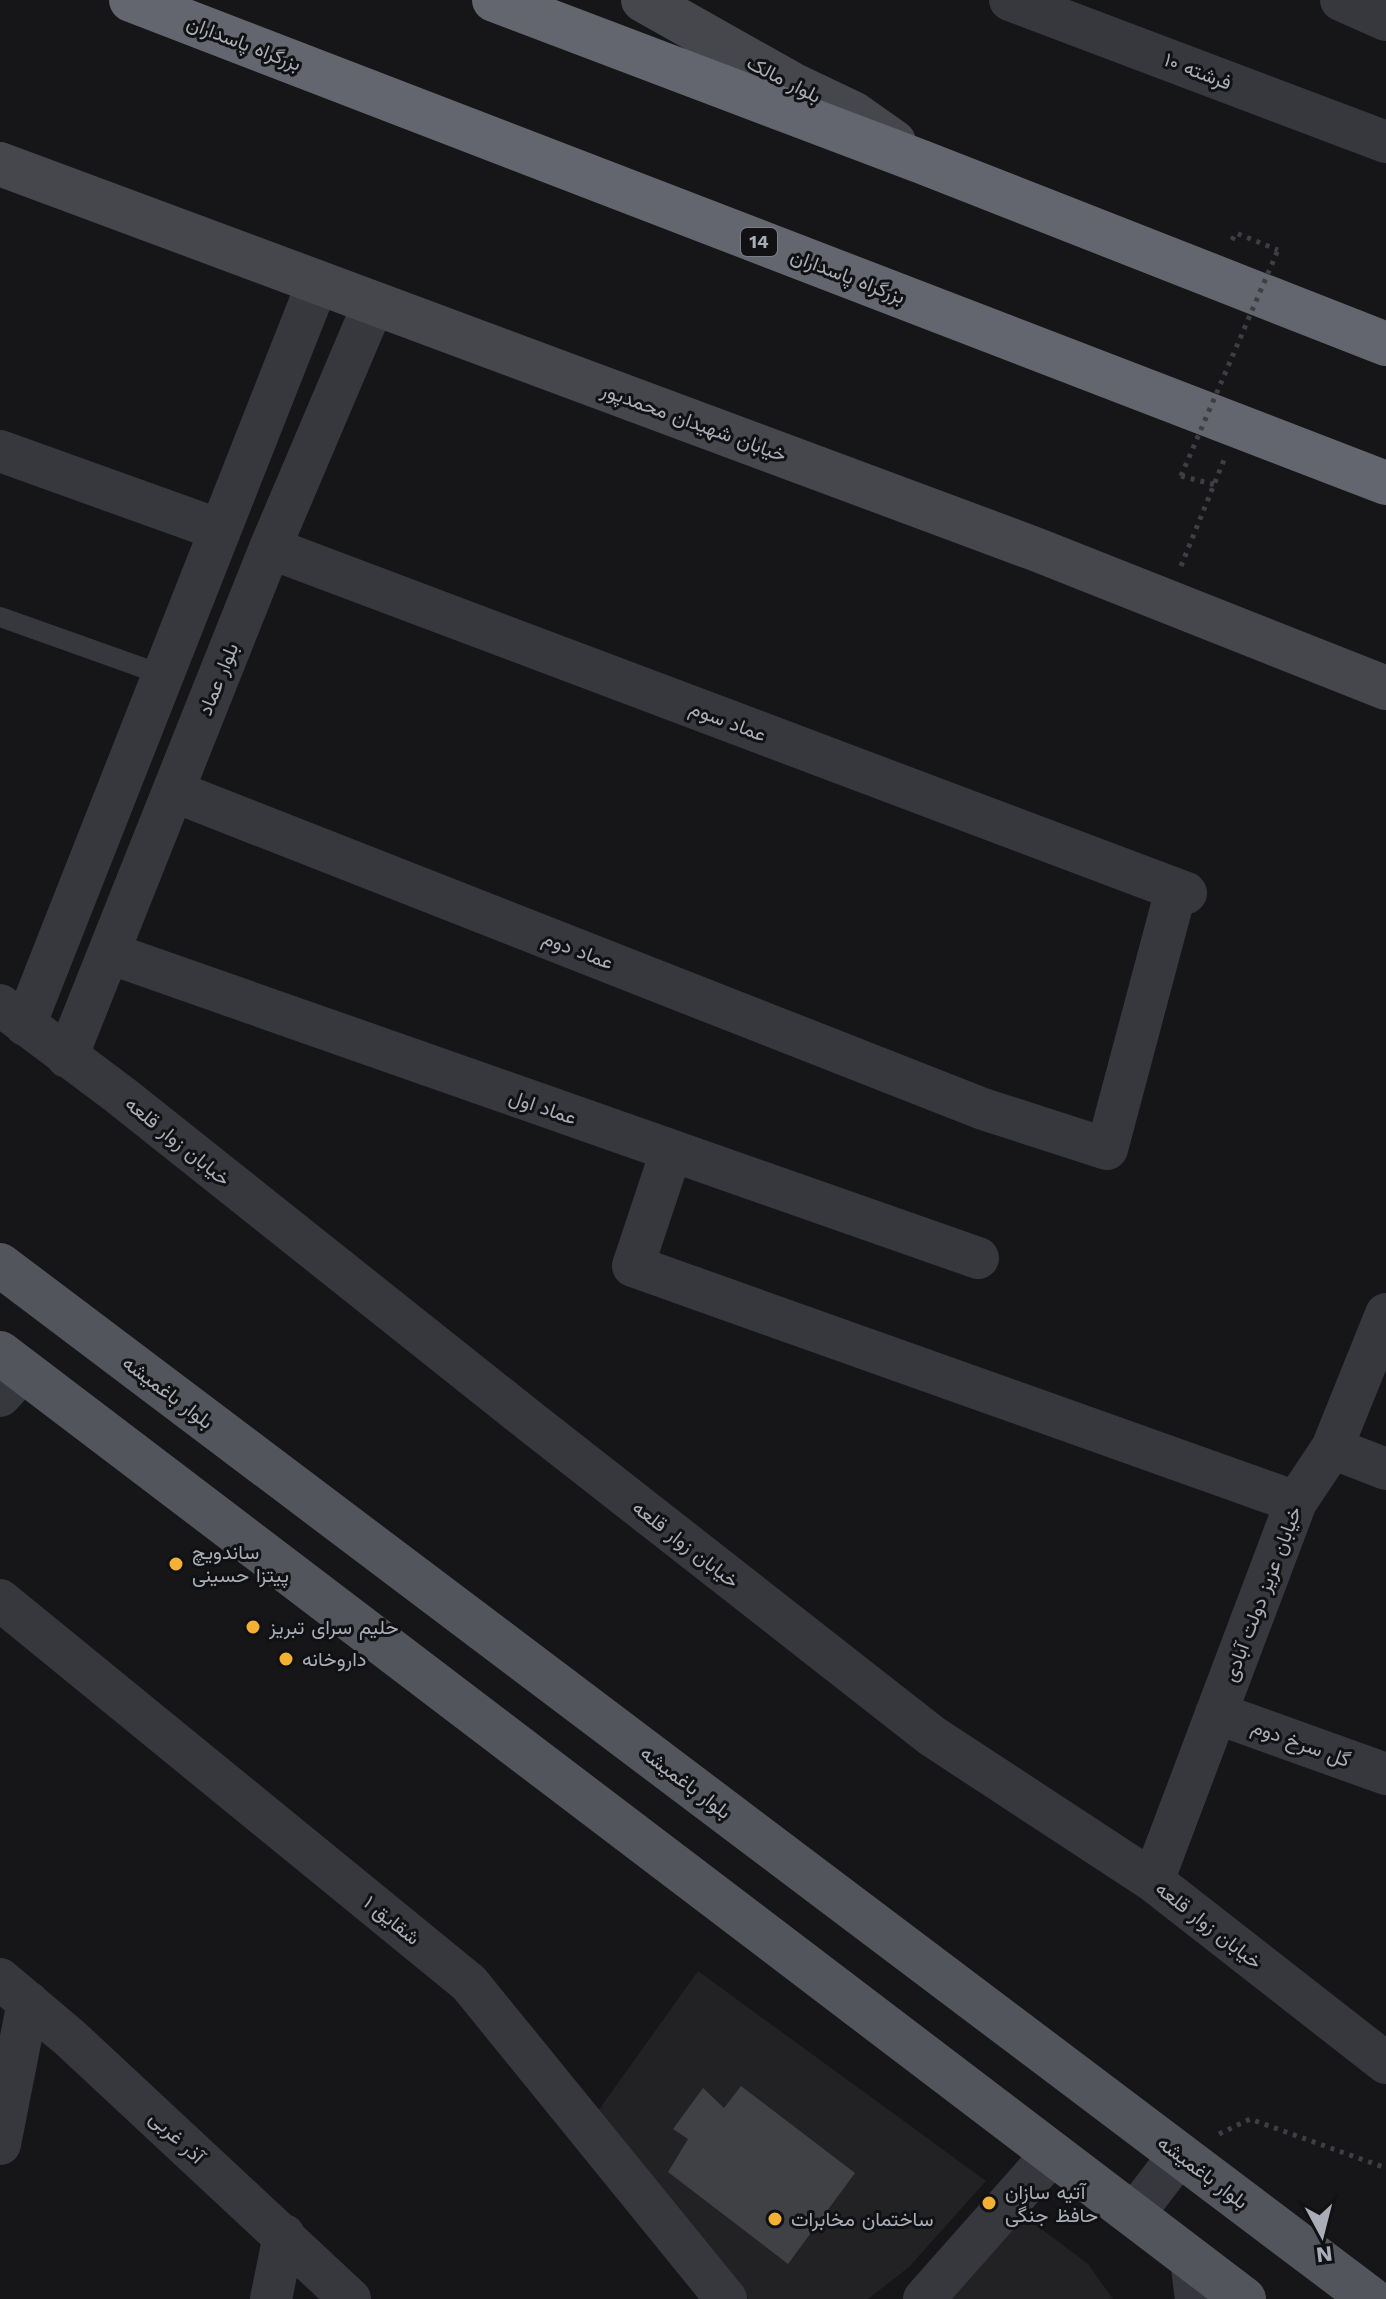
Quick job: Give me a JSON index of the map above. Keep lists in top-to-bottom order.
{
  "streets": {
    "highway": ["بزرگراه پاسداران", "14"],
    "main road": ["بلوار باغمیشه"],
    "street": [
      "فرشته ۱۰",
      "بلوار مالک",
      "خیابان شهیدان محمدپور",
      "بلوار عماد",
      "عماد سوم",
      "عماد دوم",
      "عماد اول",
      "خیابان زوار قلعه",
      "خیابان عزیز دولت آبادی",
      "گل سرخ دوم",
      "شقایق ۱",
      "آذر غربی"
    ]
  },
  "crossings": [
    ["خیابان شهیدان محمدپور", "بلوار عماد"],
    ["بلوار عماد", "عماد سوم"],
    ["بلوار عماد", "عماد دوم"],
    ["بلوار عماد", "عماد اول"],
    ["بلوار عماد", "خیابان زوار قلعه"],
    ["عماد سوم", "عماد دوم"],
    ["خیابان زوار قلعه", "خیابان عزیز دولت آبادی"],
    ["خیابان عزیز دولت آبادی", "گل سرخ دوم"]
  ],
  "places": [
    "ساندویچ پیتزا حسینی",
    "حلیم سرای تبریز",
    "داروخانه",
    "آتیه سازان حافظ جنگی",
    "ساختمان مخابرات"
  ],
  "north": "bottom"
}
